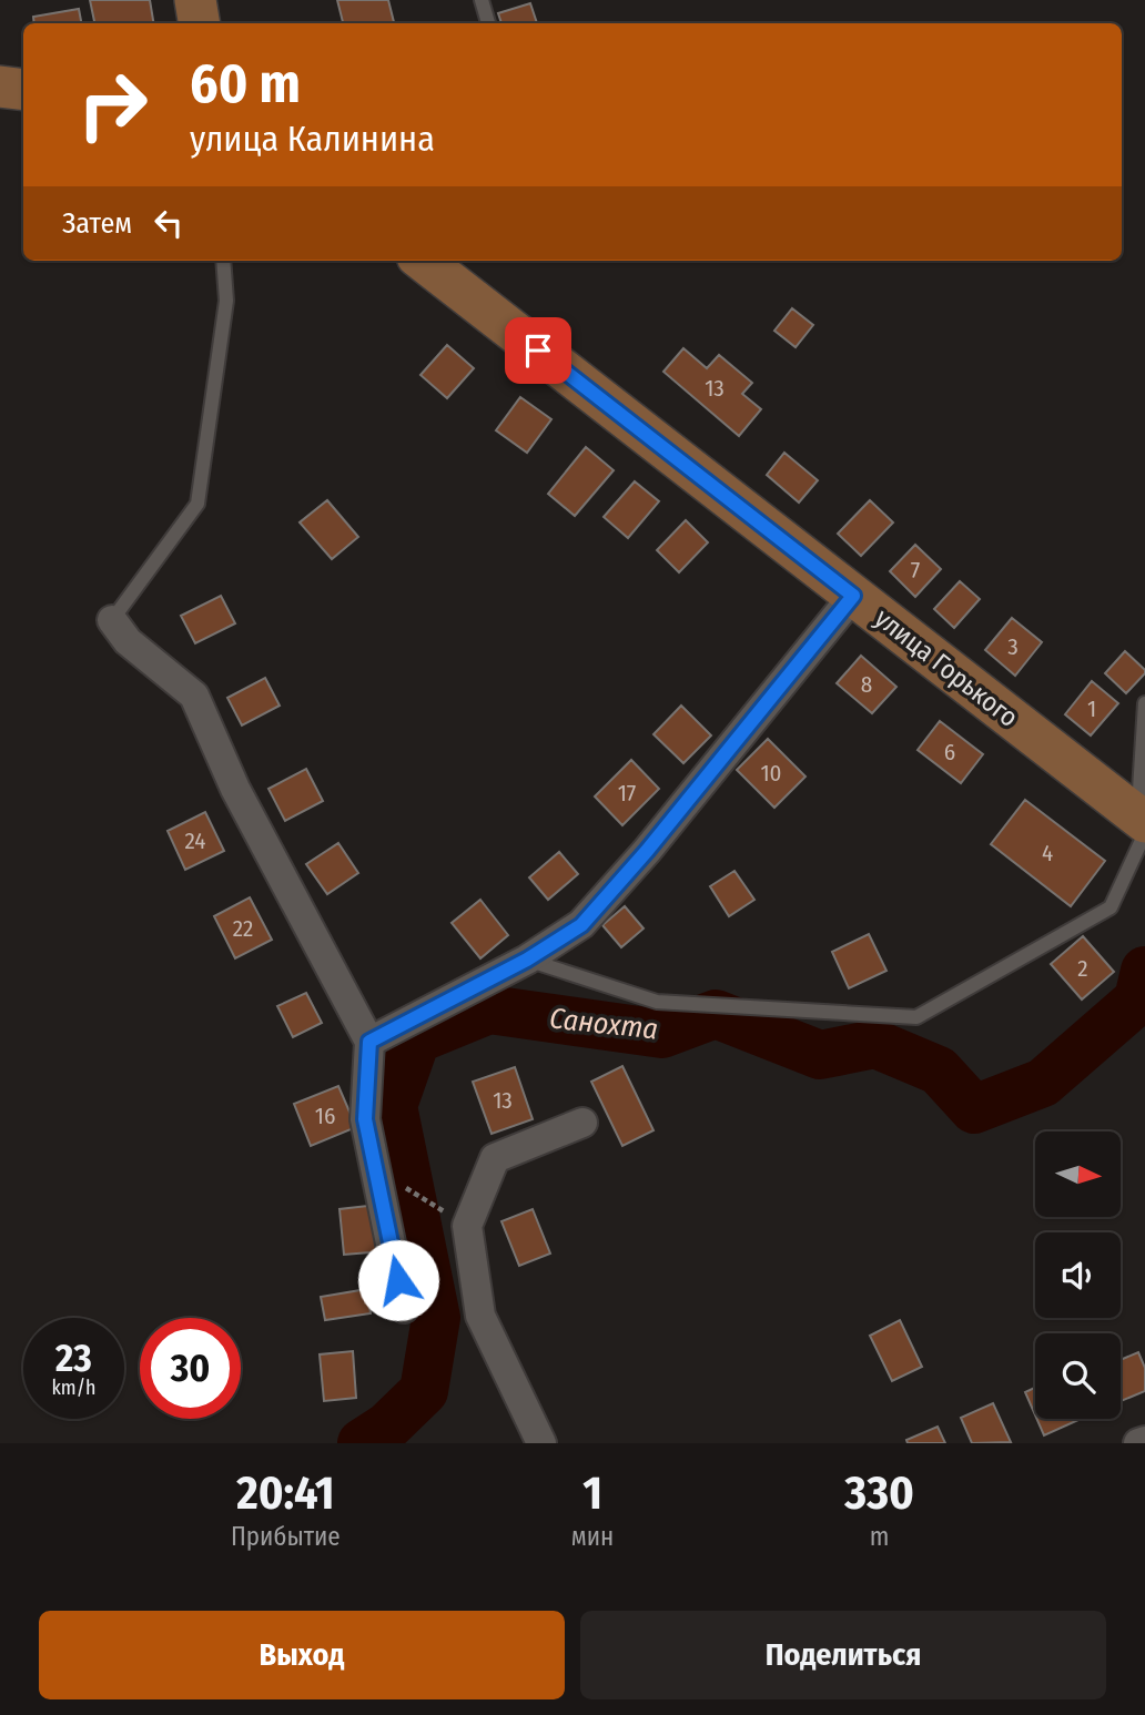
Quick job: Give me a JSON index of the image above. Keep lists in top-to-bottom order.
{
  "streets": {
    "street": ["улица Горького"]
  },
  "water": ["Санохта"],
  "house_numbers": [
    "13",
    "7",
    "3",
    "8",
    "1",
    "6",
    "10",
    "17",
    "24",
    "4",
    "22",
    "2",
    "13",
    "16"
  ],
  "north": "right",
  "page": {
    "turn": ["60 m", "улица Калинина"],
    "then": "Затем",
    "speed": "23 km/h",
    "limit": "30",
    "eta": [
      "20:41",
      "Прибытие",
      "1",
      "мин",
      "330",
      "m"
    ],
    "buttons": ["Выход", "Поделиться"]
  }
}
